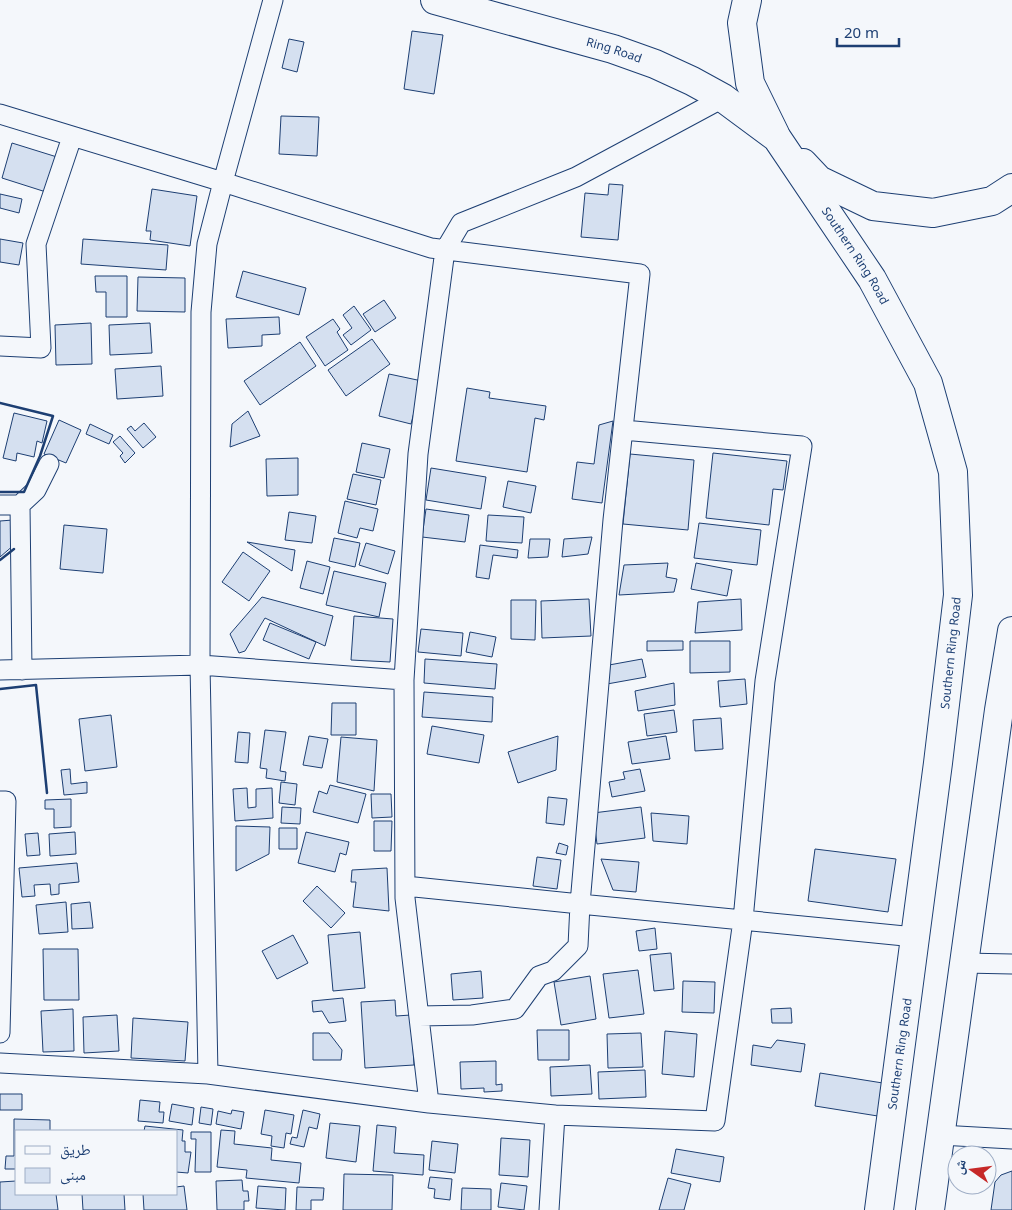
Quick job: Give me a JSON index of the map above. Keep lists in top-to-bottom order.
{
  "streets": {
    "main road": ["Ring Road", "Southern Ring Road"]
  },
  "crossings": [
    ["Ring Road", "Southern Ring Road"]
  ],
  "legend": ["طريق", "مبنى"],
  "scale_bar": "20 m",
  "north": "left"
}
